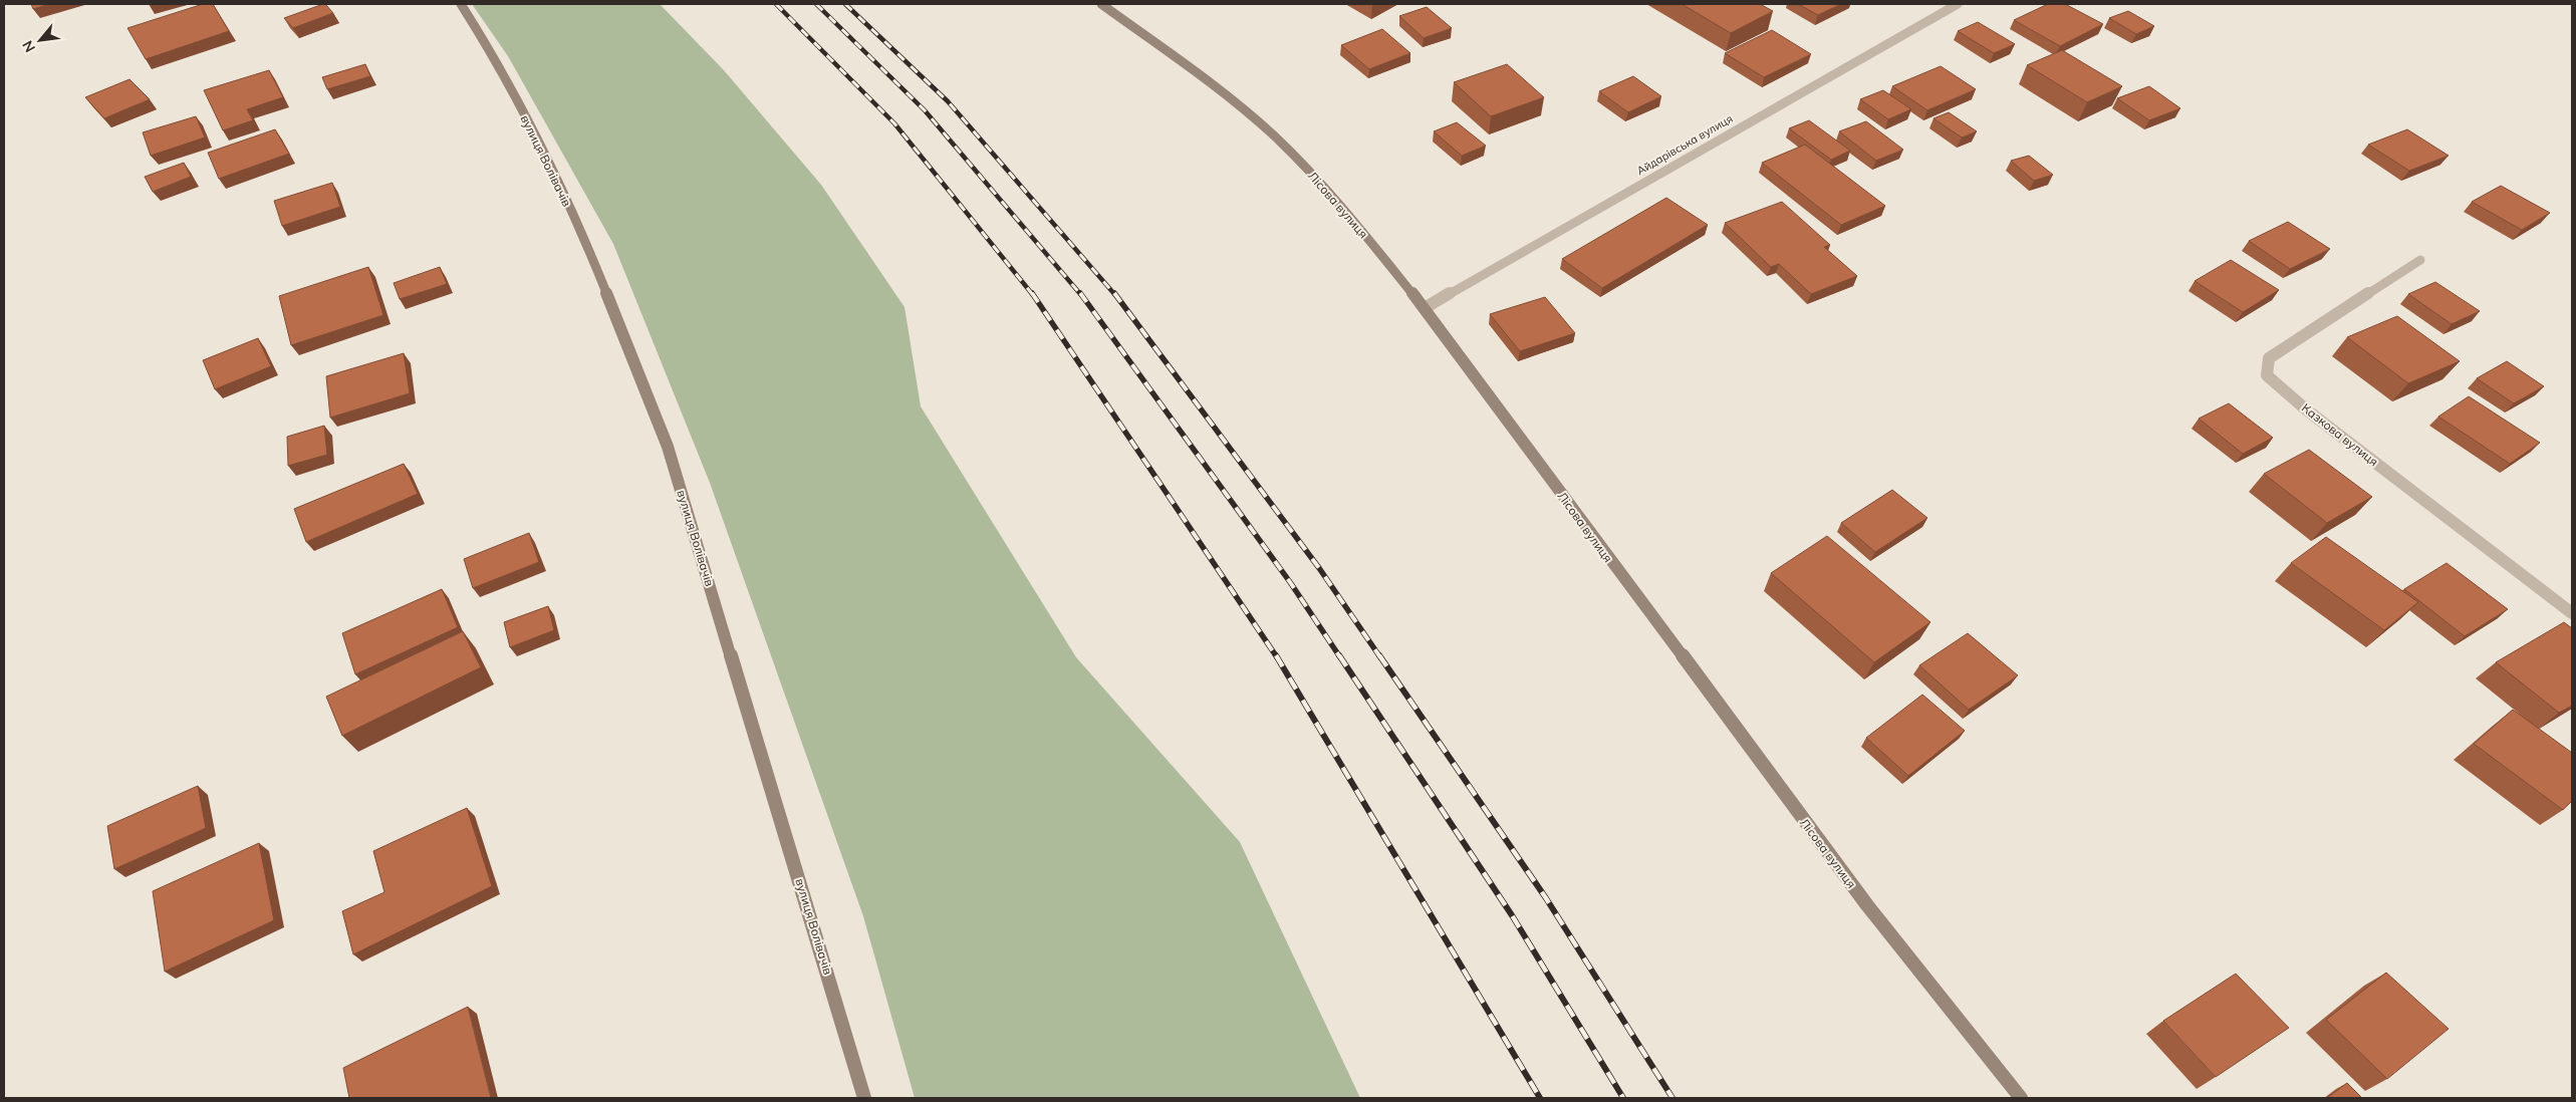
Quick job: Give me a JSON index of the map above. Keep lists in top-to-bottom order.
{
  "streets": {
    "street": [
      "Айдарівська вулиця",
      "вулиця Волівачів",
      "Лісова вулиця",
      "Казкова вулиця"
    ]
  },
  "crossings": [
    ["Айдарівська вулиця", "Лісова вулиця"]
  ],
  "north": "bottom left"
}
